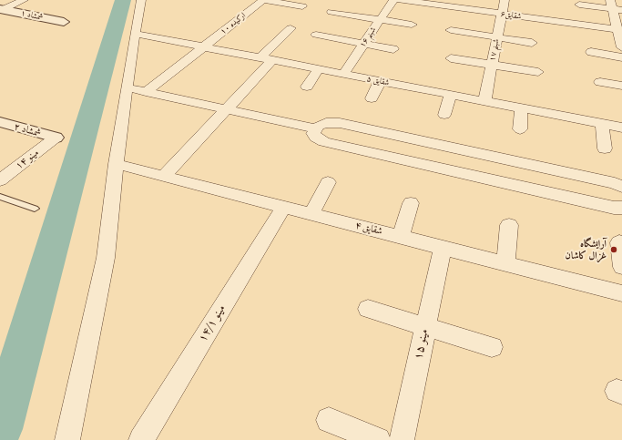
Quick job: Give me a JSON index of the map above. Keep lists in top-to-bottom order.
{
  "streets": {
    "street": [
      "شمشاد ۱",
      "شقایق۶",
      "ارکیده ۱۰",
      "شبنم ۱۶",
      "شبنم ۱۷",
      "شقایق ۵",
      "شمشاد ۲",
      "مینو ۱۴",
      "شقایق ۴",
      "مینو ۱۴/۱",
      "مینو ۱۵"
    ]
  },
  "crossings": [
    ["شقایق۶", "شبنم ۱۷"],
    ["ارکیده ۱۰", "شقایق ۵"],
    ["شبنم ۱۶", "شقایق ۵"],
    ["شبنم ۱۷", "شقایق ۵"],
    ["شمشاد ۲", "مینو ۱۴"],
    ["شقایق ۴", "مینو ۱۴/۱"],
    ["شقایق ۴", "مینو ۱۵"]
  ],
  "places": ["آرایشگاه غزال کاشان"]
}
